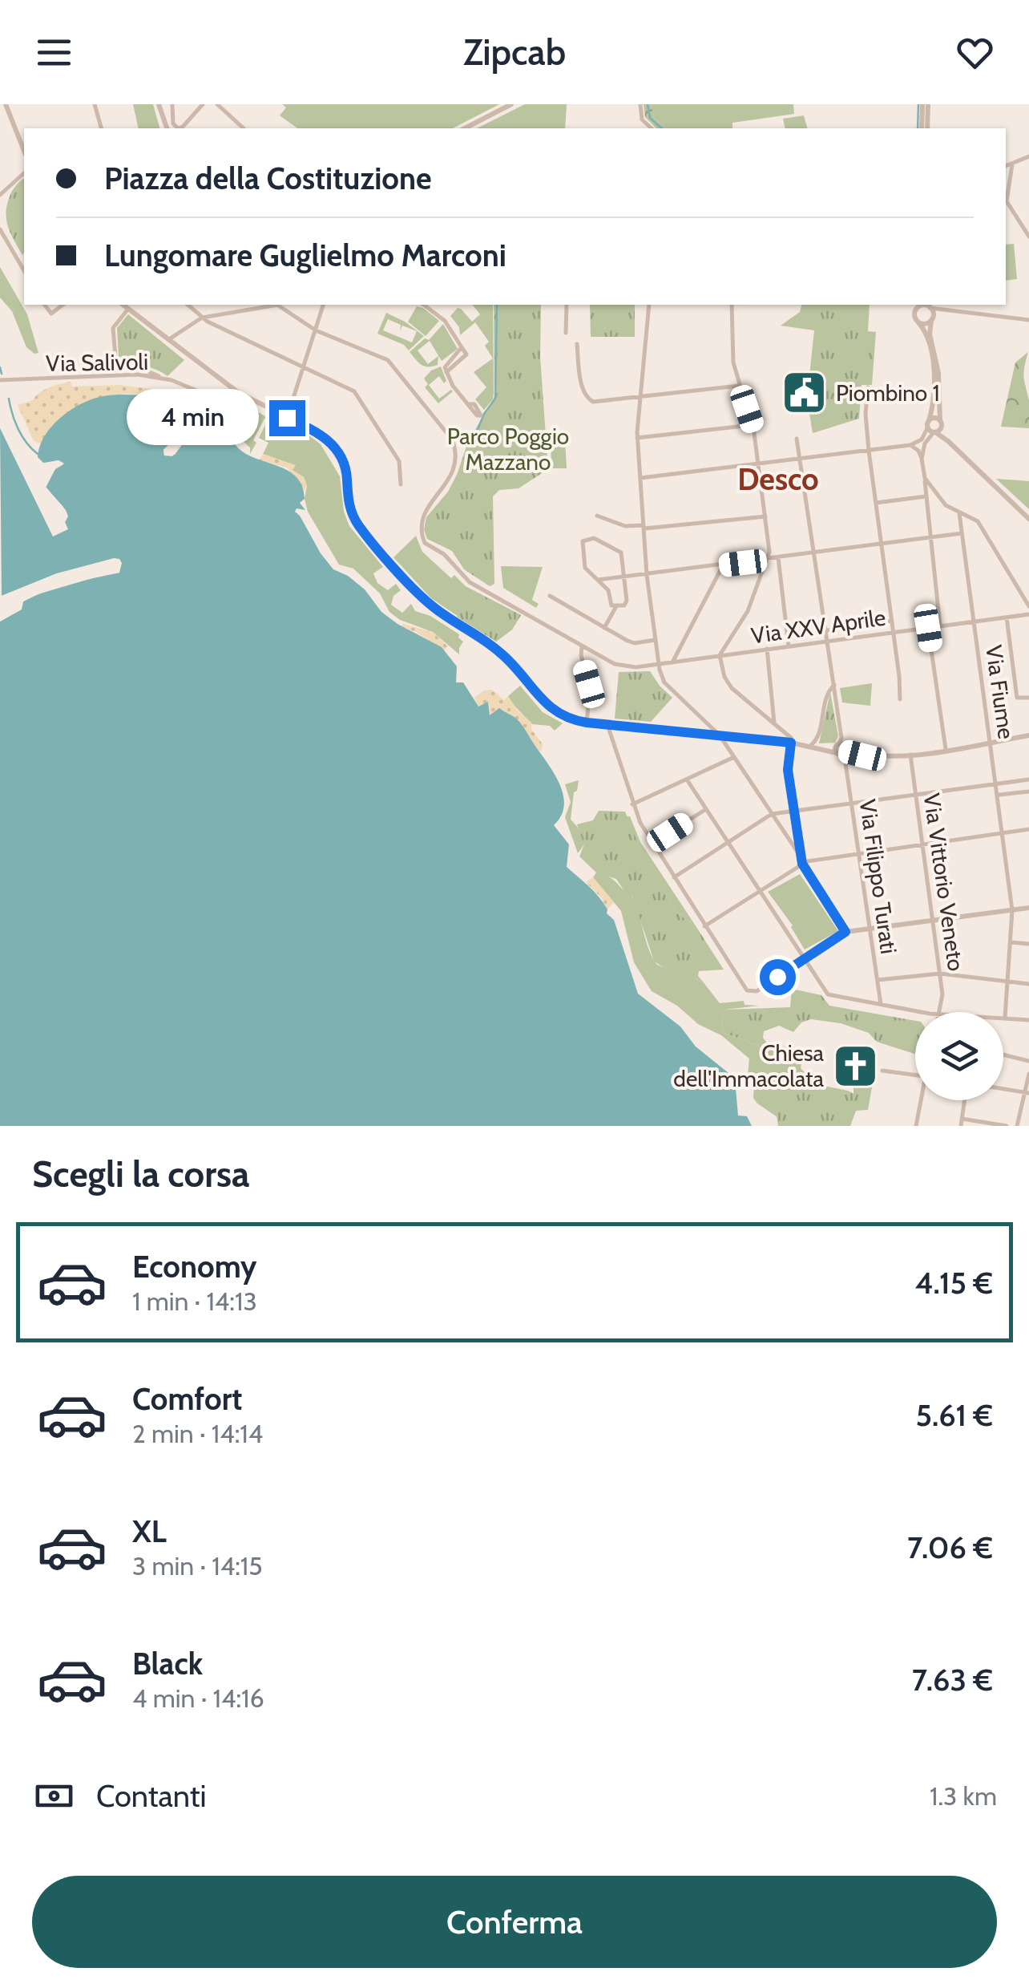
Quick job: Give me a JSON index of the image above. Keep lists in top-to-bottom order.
{
  "streets": {
    "street": [
      "Via Salivoli",
      "Via XXV Aprile",
      "Via Fiume",
      "Via Filippo Turati",
      "Via Vittorio Veneto"
    ]
  },
  "crossings": [
    ["Via XXV Aprile", "Via Fiume"]
  ],
  "districts": ["Desco"],
  "parks": ["Parco Poggio Mazzano"],
  "places": {
    "public building": ["Piombino 1"],
    "church": ["Chiesa dell'Immacolata"]
  },
  "page": {
    "header": "Zipcab",
    "banner": ["Piazza della Costituzione", "Lungomare Guglielmo Marconi"],
    "bubble": "4 min",
    "heading": "Scegli la corsa",
    "list": [
      {
        "name": "Economy",
        "note": "1 min · 14:13",
        "value": "4.15 €"
      },
      {
        "name": "Comfort",
        "note": "2 min · 14:14",
        "value": "5.61 €"
      },
      {
        "name": "XL",
        "note": "3 min · 14:15",
        "value": "7.06 €"
      },
      {
        "name": "Black",
        "note": "4 min · 14:16",
        "value": "7.63 €"
      }
    ],
    "pay": ["Contanti", "1.3 km"],
    "buttons": "Conferma"
  }
}
